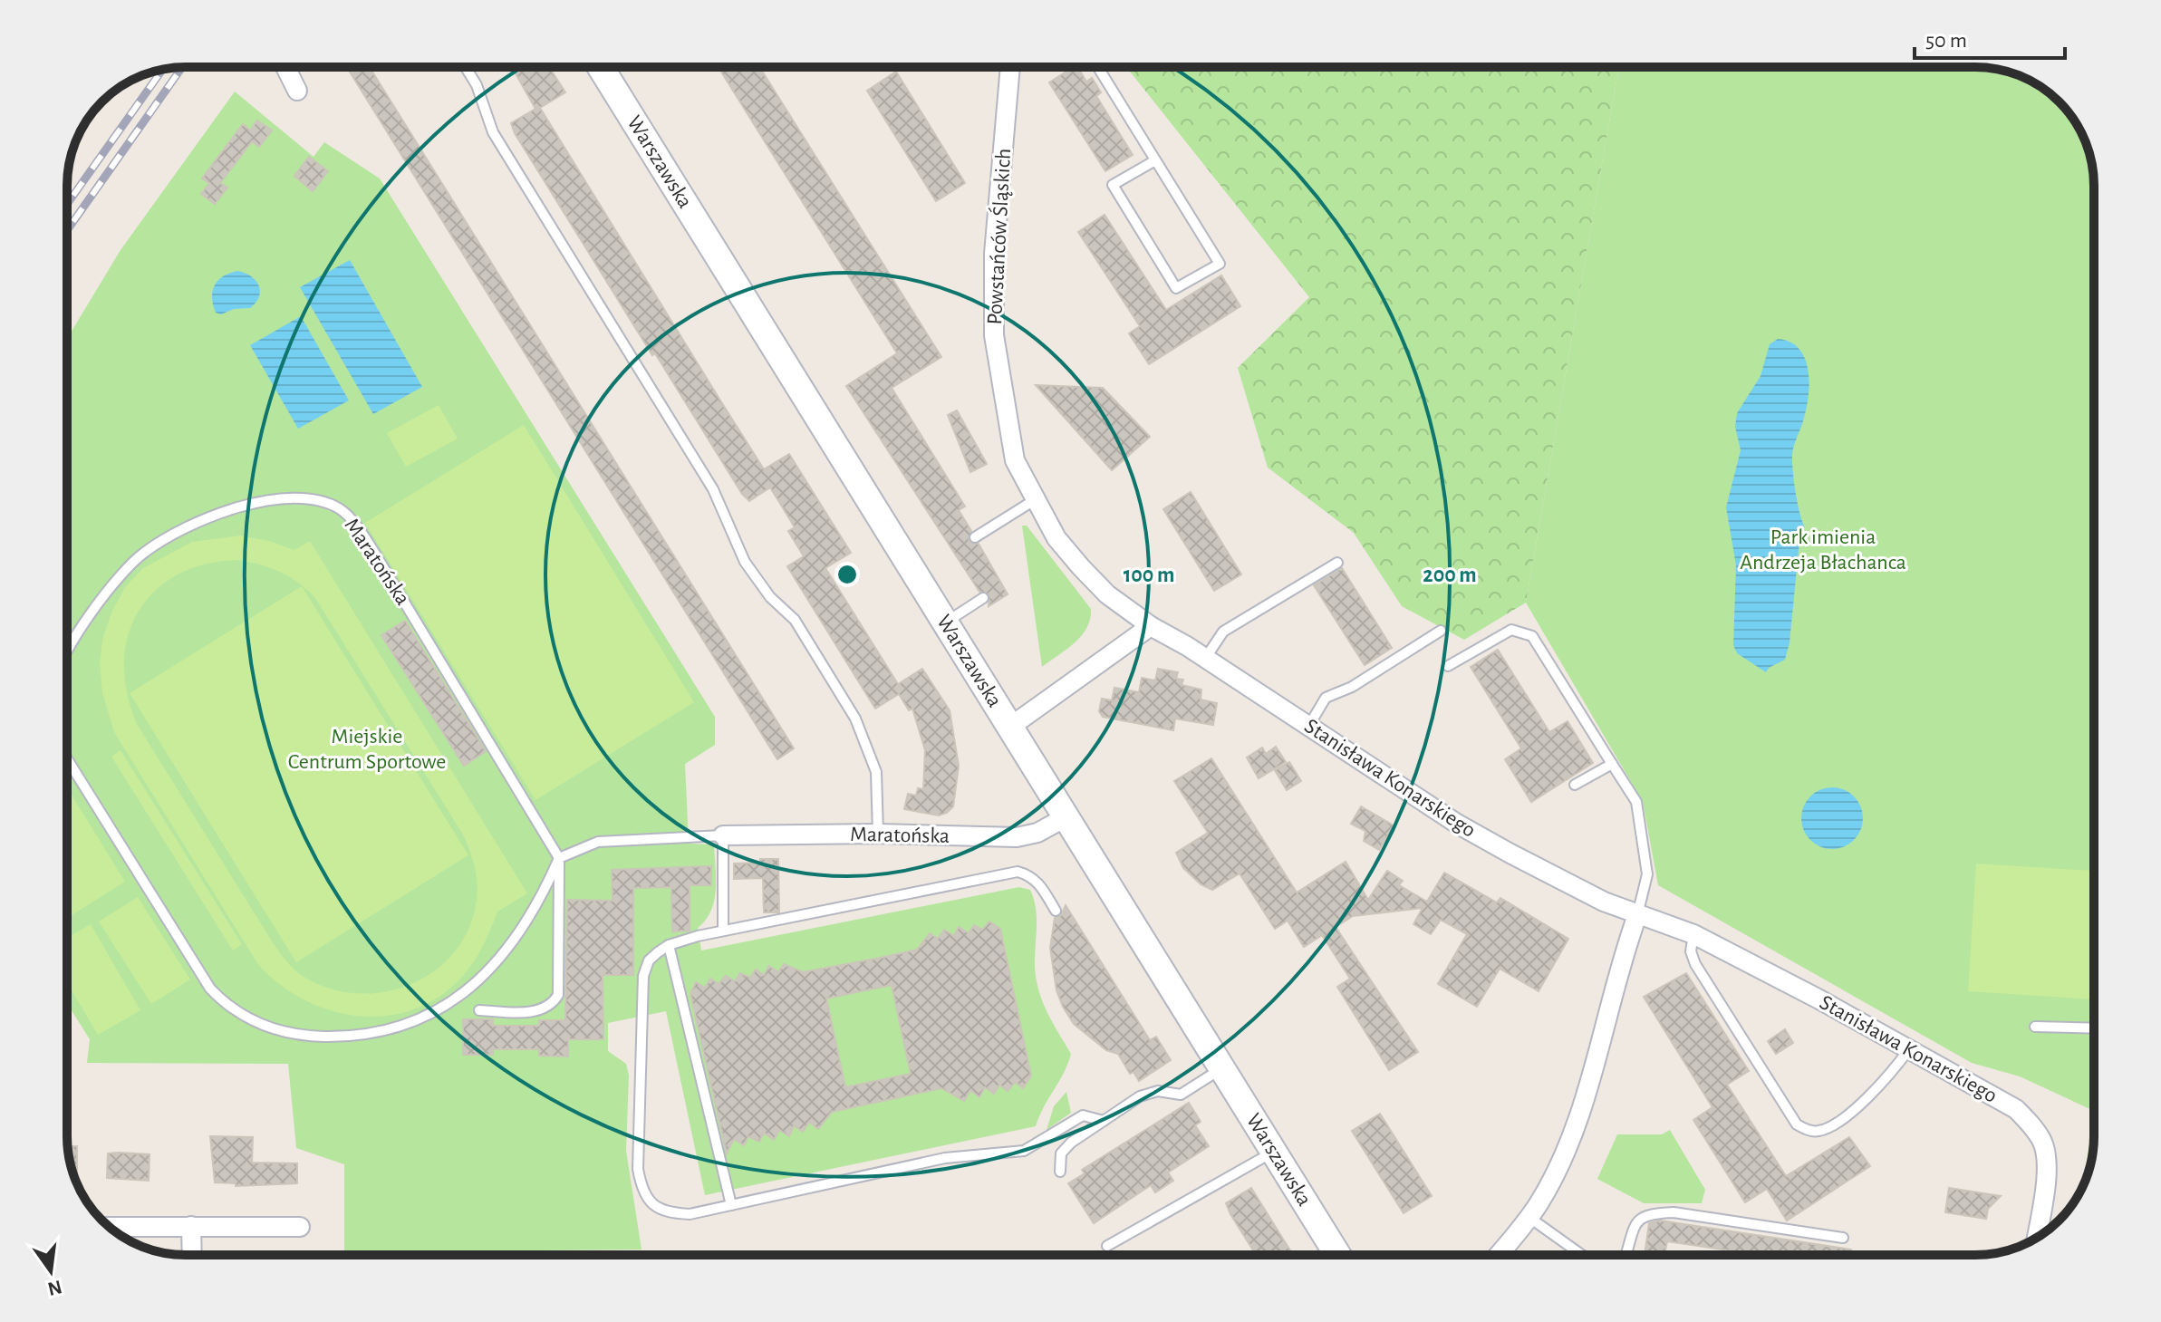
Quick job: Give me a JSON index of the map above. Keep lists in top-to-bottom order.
{
  "streets": {
    "main road": ["Warszawska"],
    "street": ["Powstańców Śląskich", "Maratońska", "Stanisława Konarskiego"]
  },
  "crossings": [
    ["Warszawska", "Maratońska"],
    ["Powstańców Śląskich", "Stanisława Konarskiego"]
  ],
  "parks": ["Park imienia Andrzeja Błachanca", "Miejskie Centrum Sportowe"],
  "scale_bar": "50 m",
  "north": "bottom",
  "rings": ["100 m", "200 m"]
}
